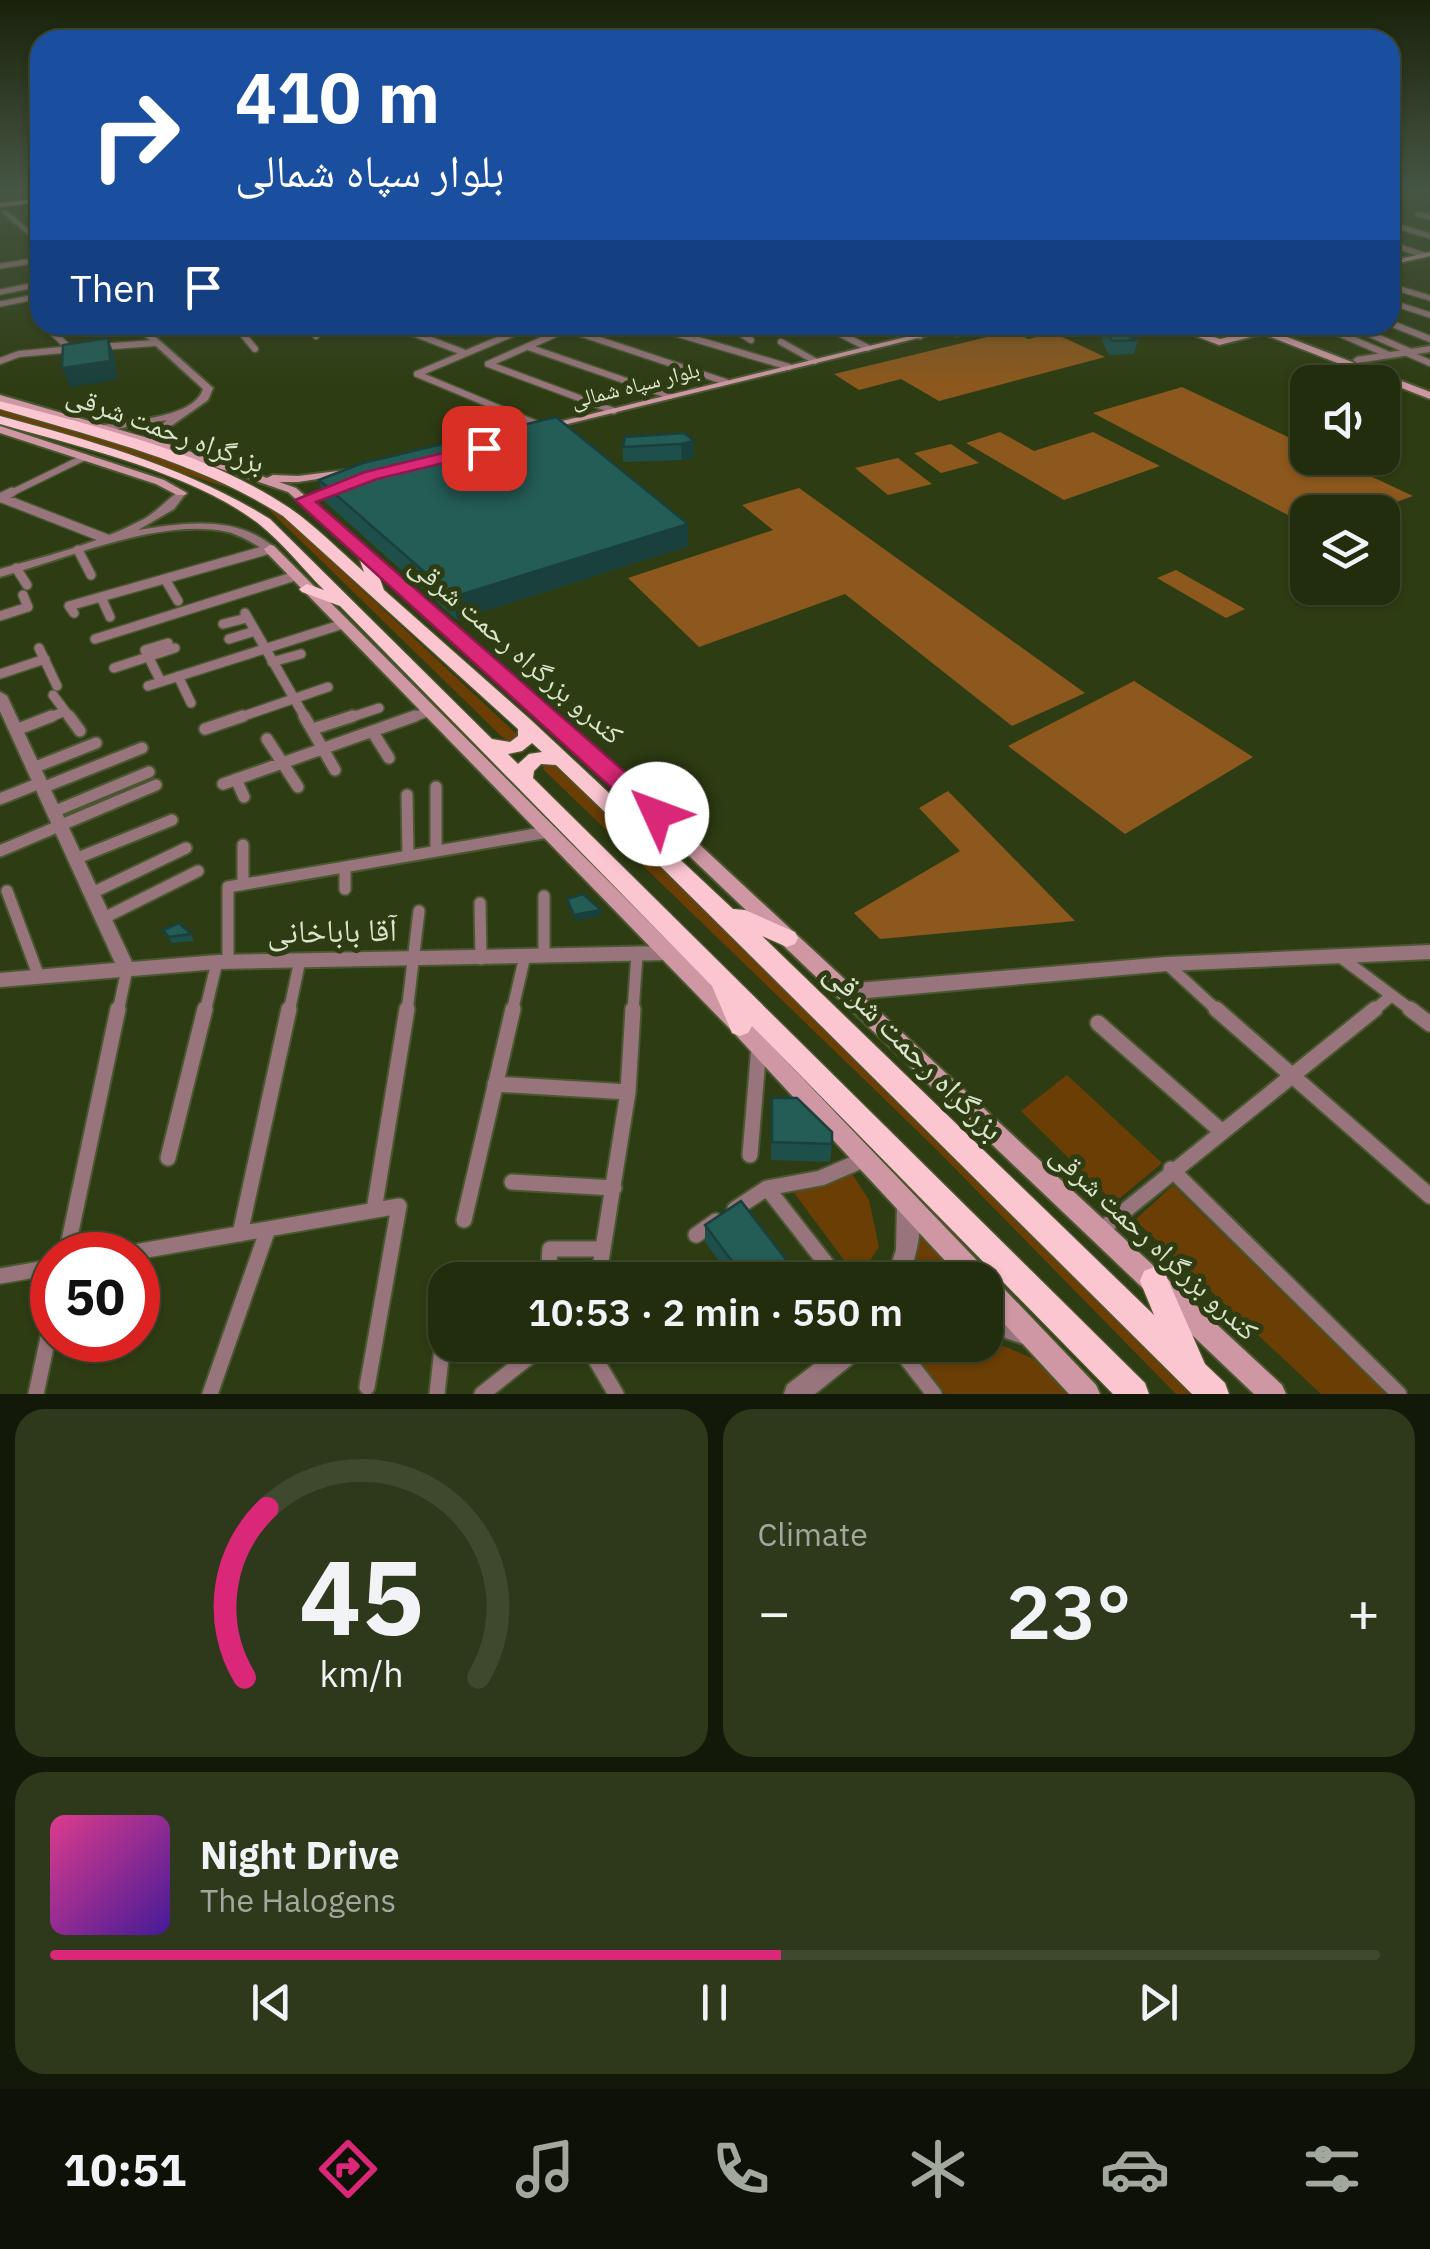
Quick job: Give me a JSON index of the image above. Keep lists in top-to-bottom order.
{
  "streets": {
    "highway": ["بزرگراه رحمت شرقی"],
    "main road": ["بلوار سپاه شمالی", "کندرو بزرگراه رحمت شرقی"],
    "street": ["آقا باباخانی"]
  },
  "page": {
    "turn": ["410 m", "بلوار سپاه شمالی"],
    "then": "Then",
    "limit": "50",
    "trip": "10:53 · 2 min · 550 m",
    "tile": "Climate",
    "heat": ["−", "23°", "+"],
    "song": ["Night Drive", "The Halogens"],
    "tabs": "10:51",
    "gauge": ["45", "km/h"]
  }
}
